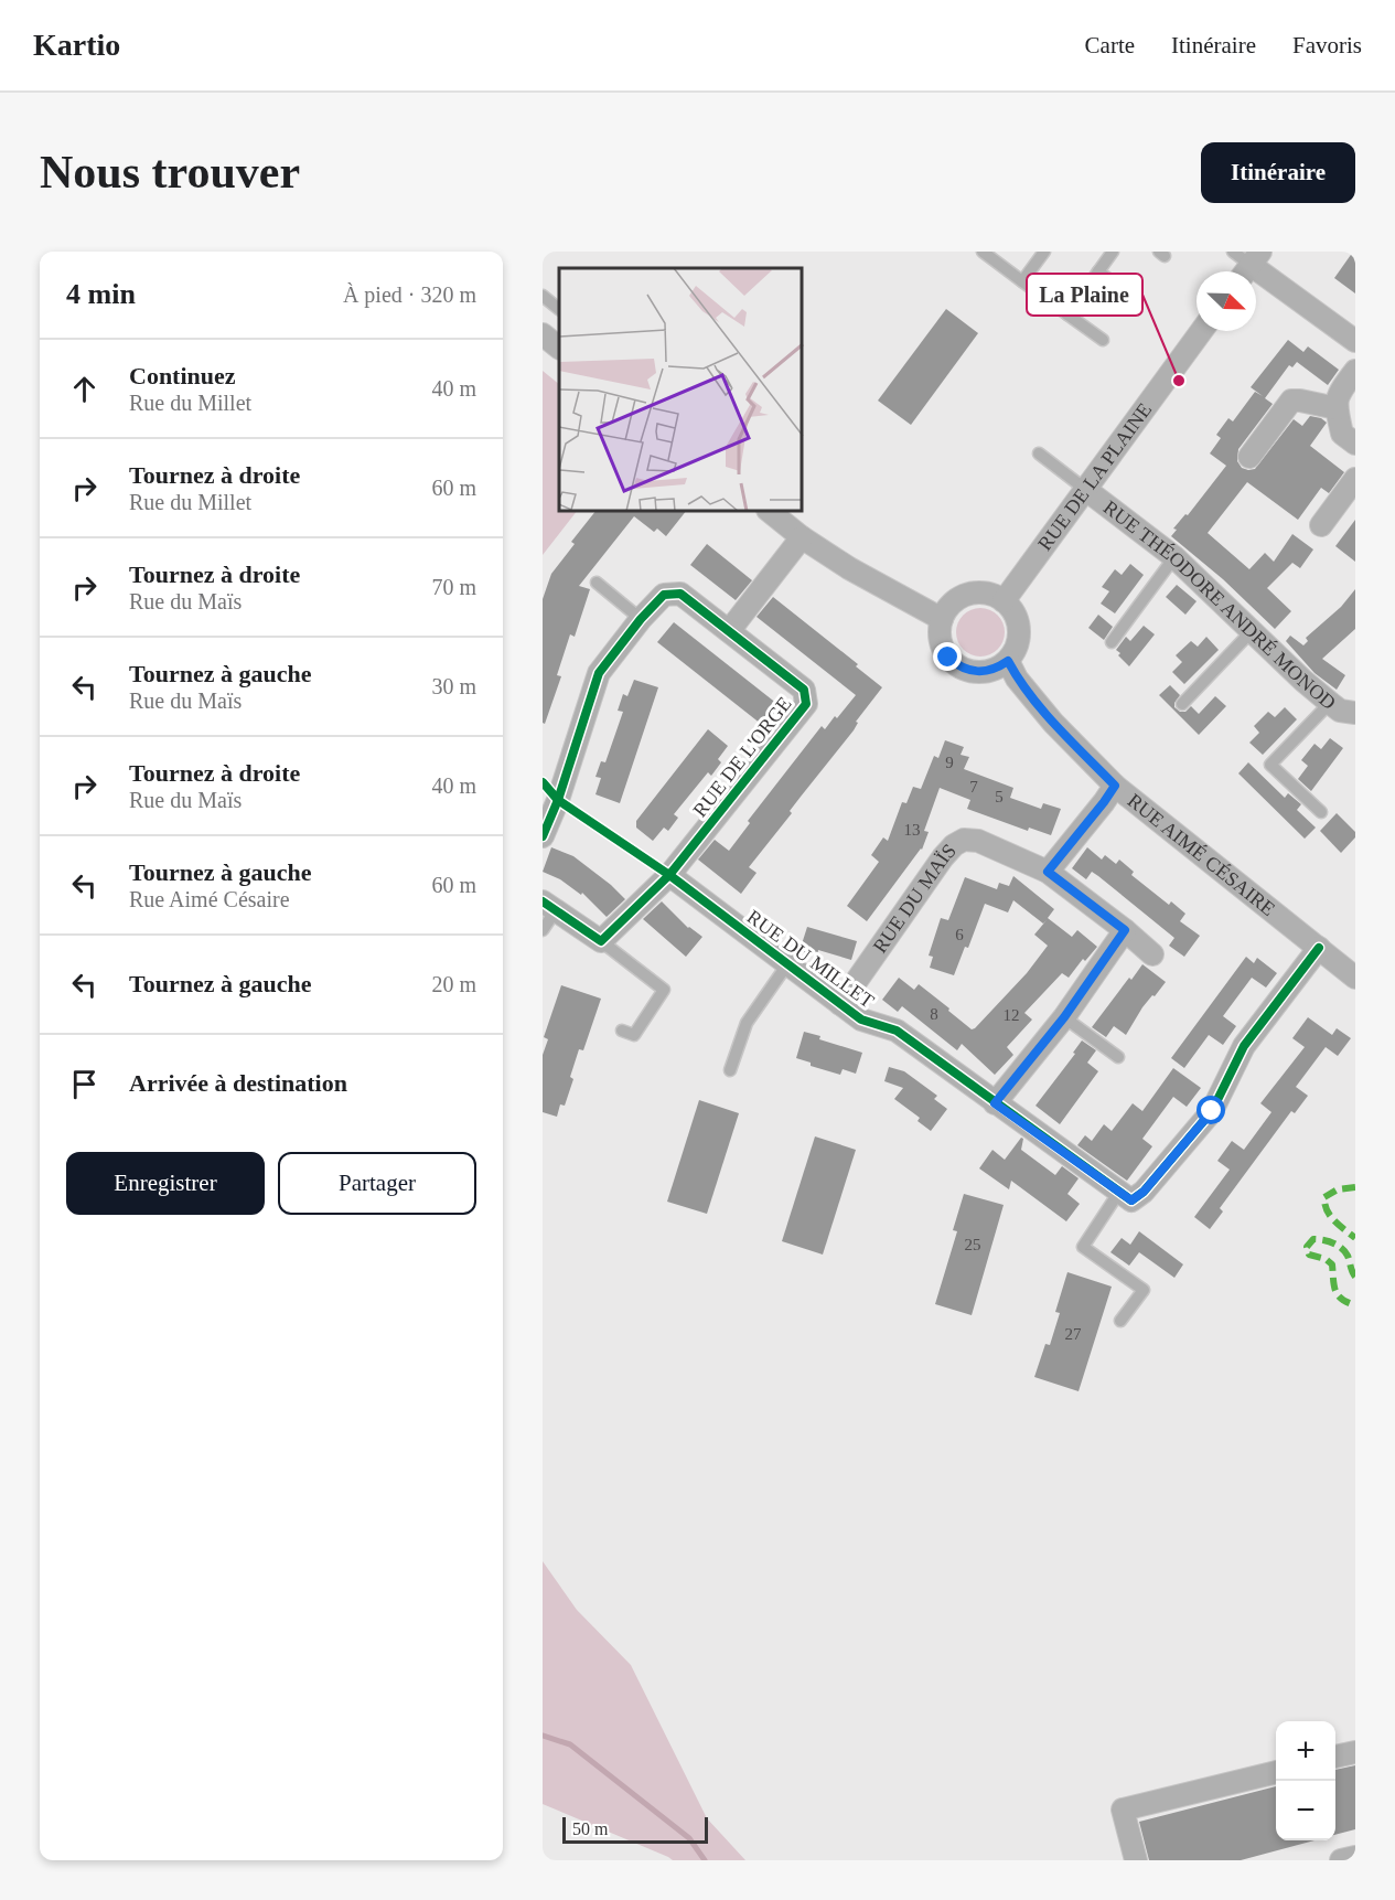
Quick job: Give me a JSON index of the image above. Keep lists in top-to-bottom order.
{
  "streets": {
    "street": [
      "RUE DE LA PLAINE",
      "RUE THÉODORE ANDRÉ MONOD",
      "RUE DE L'ORGE",
      "RUE AIMÉ CÉSAIRE",
      "RUE DU MAÏS",
      "RUE DU MILLET"
    ]
  },
  "crossings": [
    ["RUE DE LA PLAINE", "RUE THÉODORE ANDRÉ MONOD"],
    ["RUE DE LA PLAINE", "RUE AIMÉ CÉSAIRE"],
    ["RUE DE L'ORGE", "RUE DU MILLET"],
    ["RUE DU MAÏS", "RUE DU MILLET"]
  ],
  "places": ["La Plaine"],
  "house_numbers": [
    "9",
    "7",
    "5",
    "13",
    "6",
    "8",
    "12",
    "25",
    "27"
  ],
  "scale_bar": "50 m",
  "north": "bottom right",
  "page": {
    "header": "Kartio",
    "nav": ["Carte", "Itinéraire", "Favoris"],
    "buttons": [
      "Itinéraire",
      ["Enregistrer", "Partager"]
    ],
    "title": "Nous trouver",
    "heading": ["4 min", "À pied · 320 m"],
    "list": [
      ["Continuez", "Rue du Millet", "40 m"],
      ["Tournez à droite", "Rue du Millet", "60 m"],
      ["Tournez à droite", "Rue du Maïs", "70 m"],
      ["Tournez à gauche", "Rue du Maïs", "30 m"],
      ["Tournez à droite", "Rue du Maïs", "40 m"],
      ["Tournez à gauche", "Rue Aimé Césaire", "60 m"],
      ["Tournez à gauche", "20 m"],
      "Arrivée à destination"
    ],
    "map_buttons": ["+", "−"],
    "scale": "50 m"
  }
}
